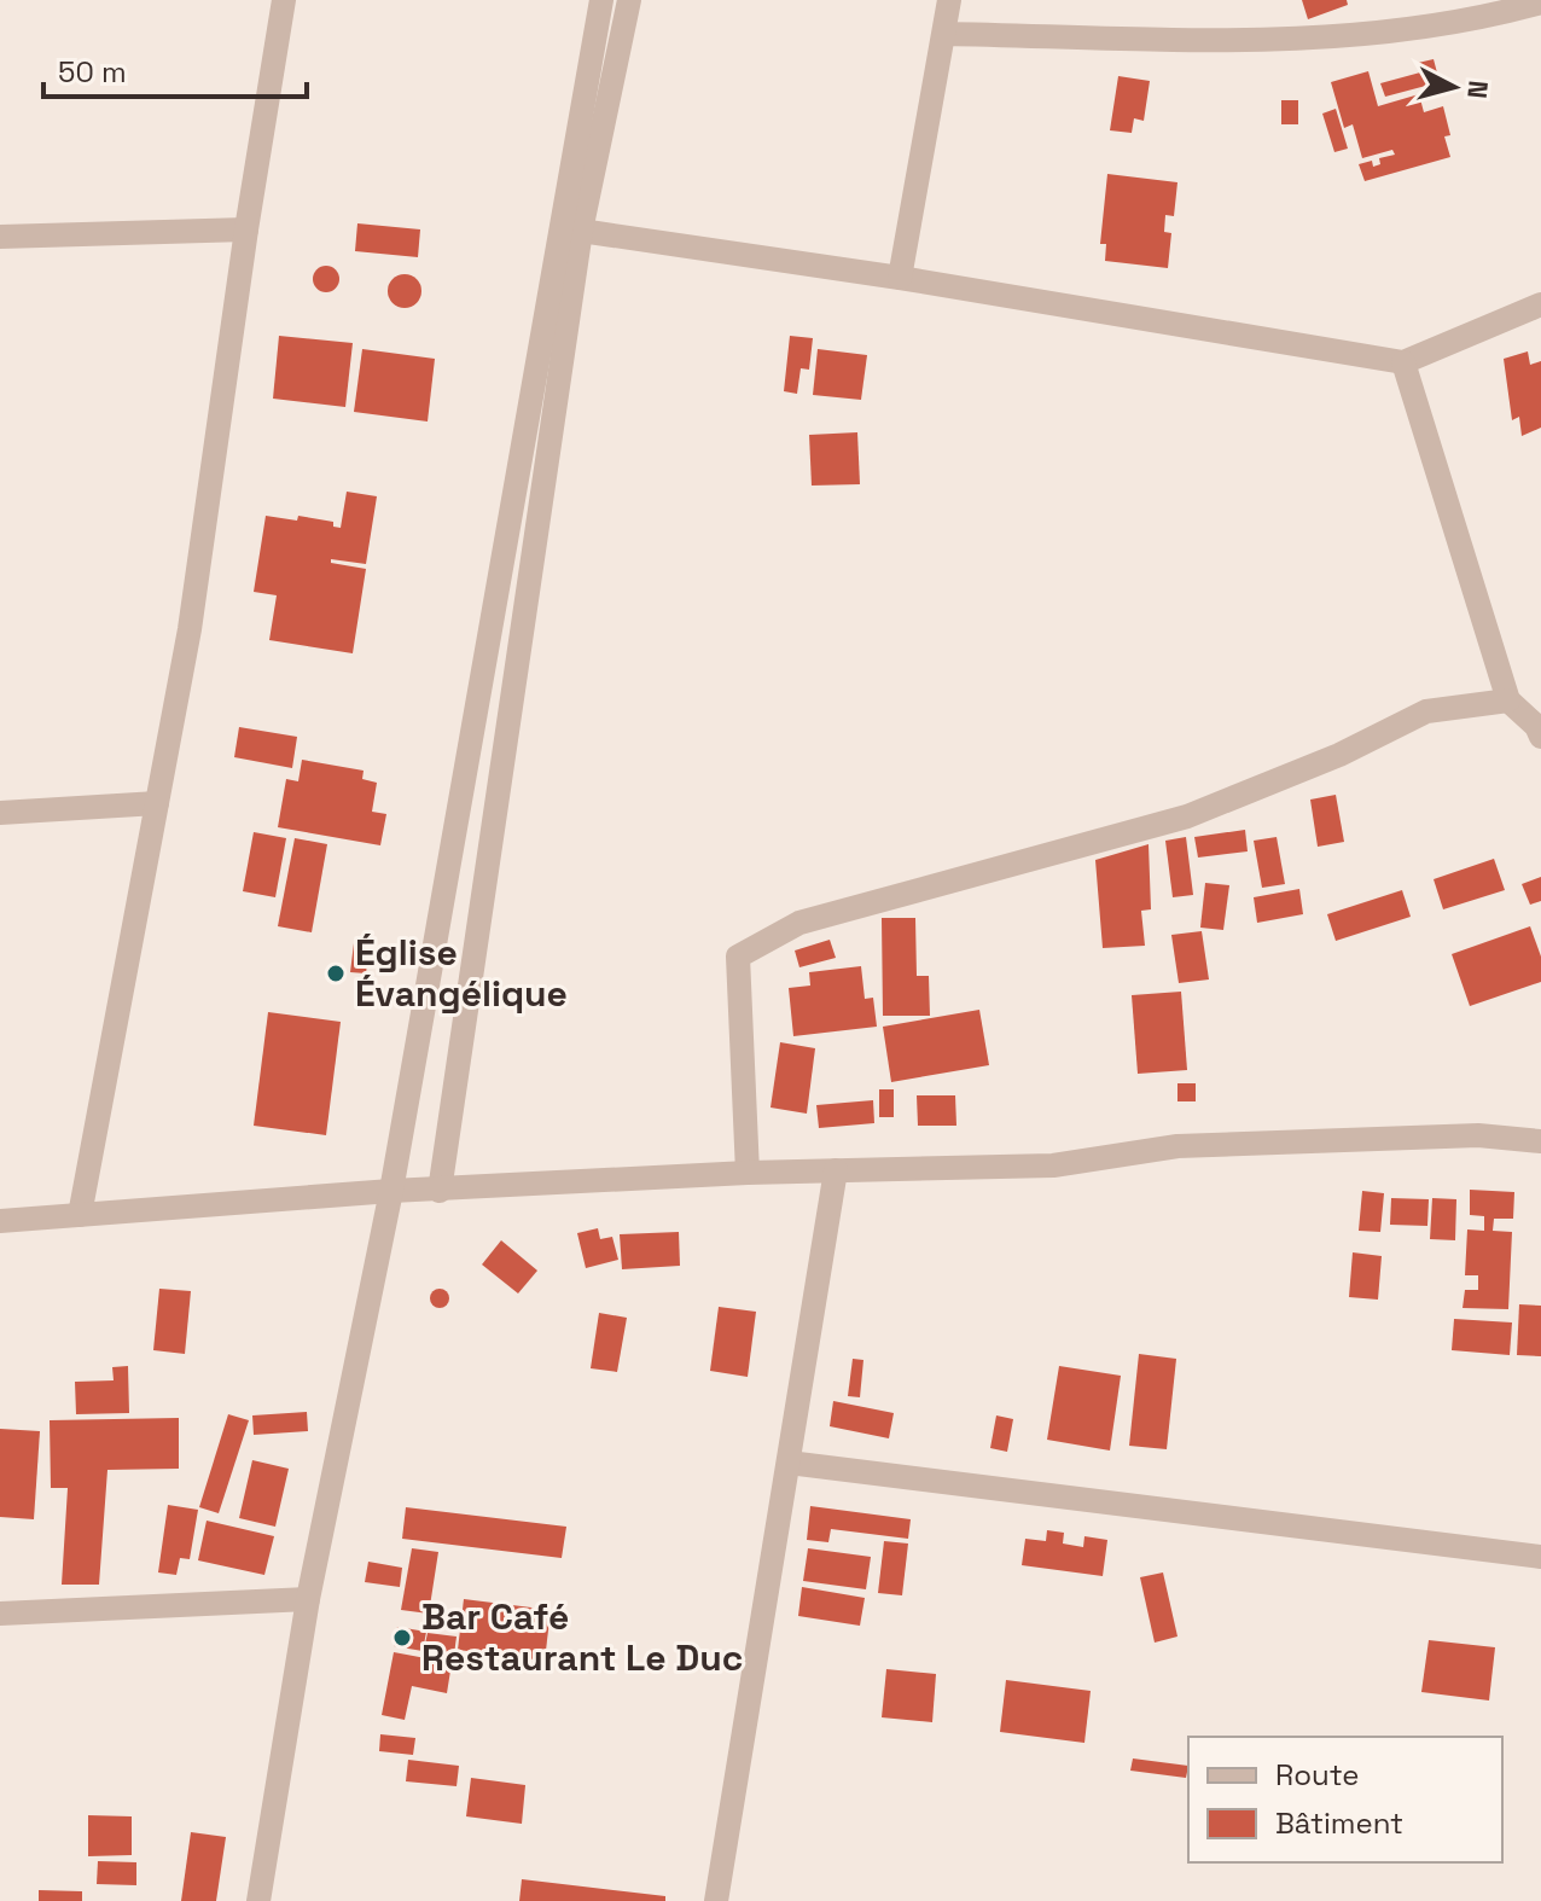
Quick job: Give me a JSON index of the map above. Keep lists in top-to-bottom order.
{
  "places": ["Église Évangélique", "Bar Café Restaurant Le Duc"],
  "legend": ["Route", "Bâtiment"],
  "scale_bar": "50 m",
  "north": "right"
}
